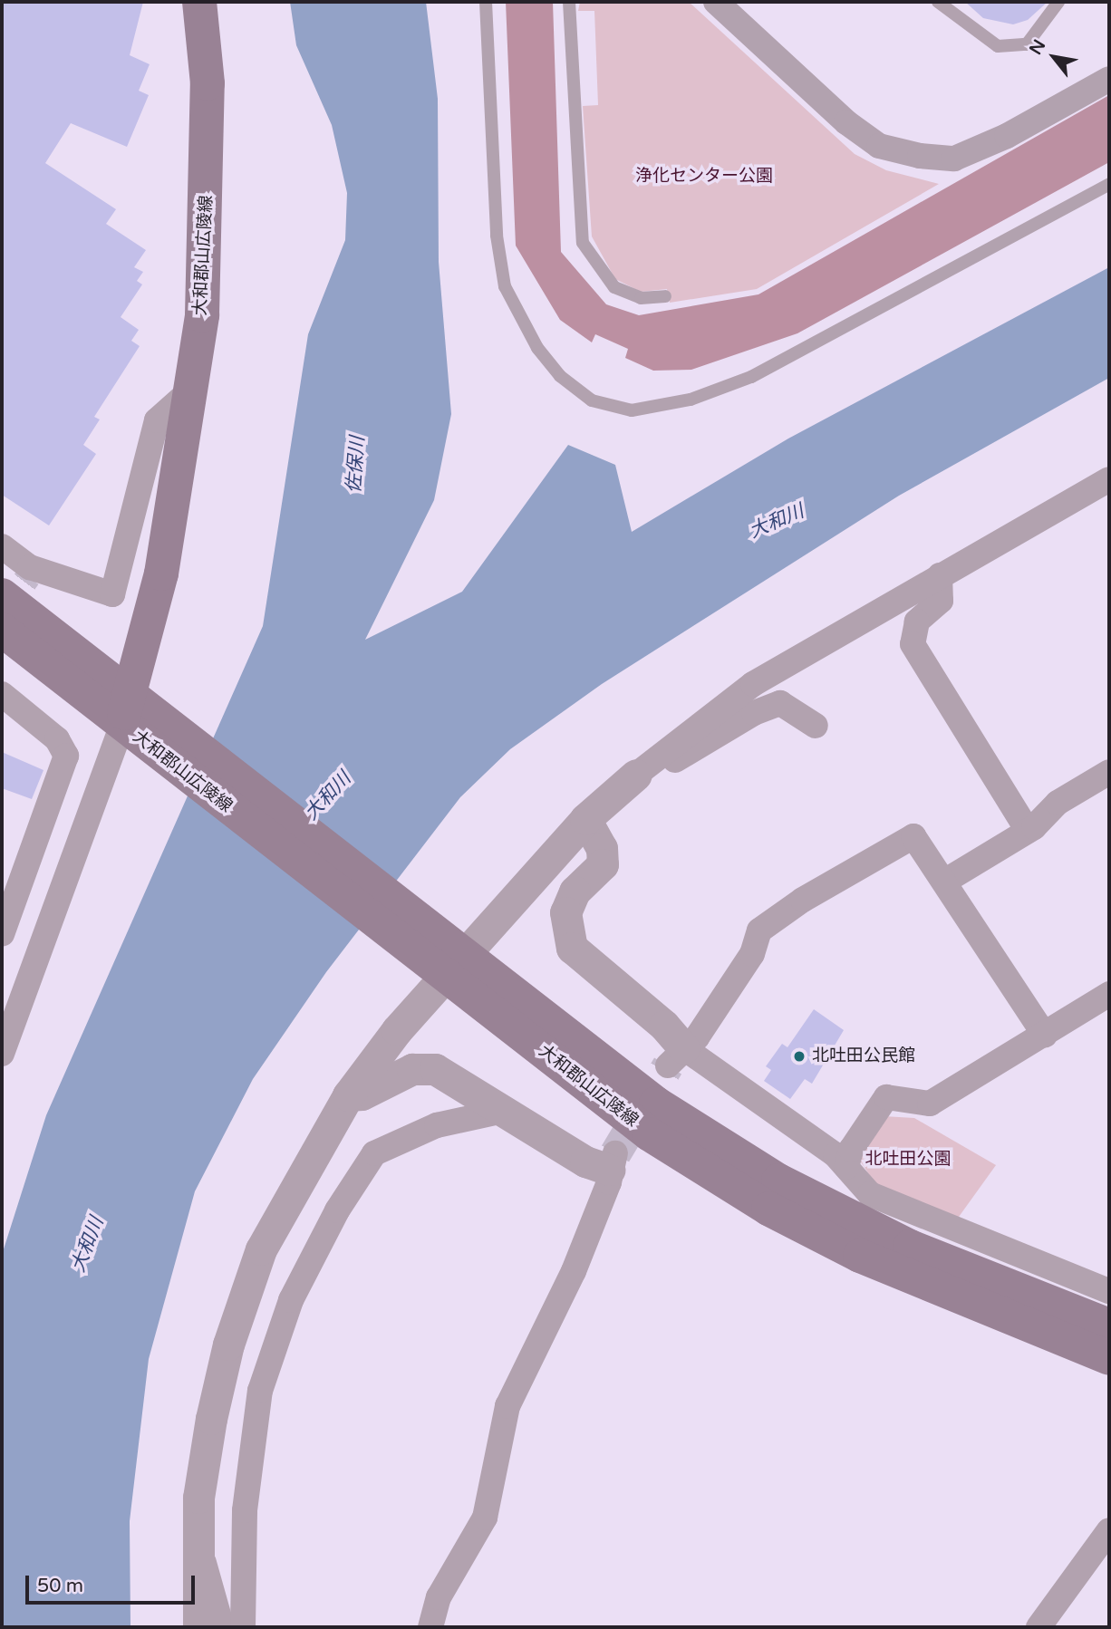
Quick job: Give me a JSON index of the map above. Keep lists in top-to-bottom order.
{
  "streets": {
    "main road": ["大和郡山広陵線"]
  },
  "water": ["佐保川", "大和川"],
  "parks": ["浄化センター公園", "北吐田公園"],
  "places": ["北吐田公民館"],
  "scale_bar": "50 m",
  "north": "top left"
}
